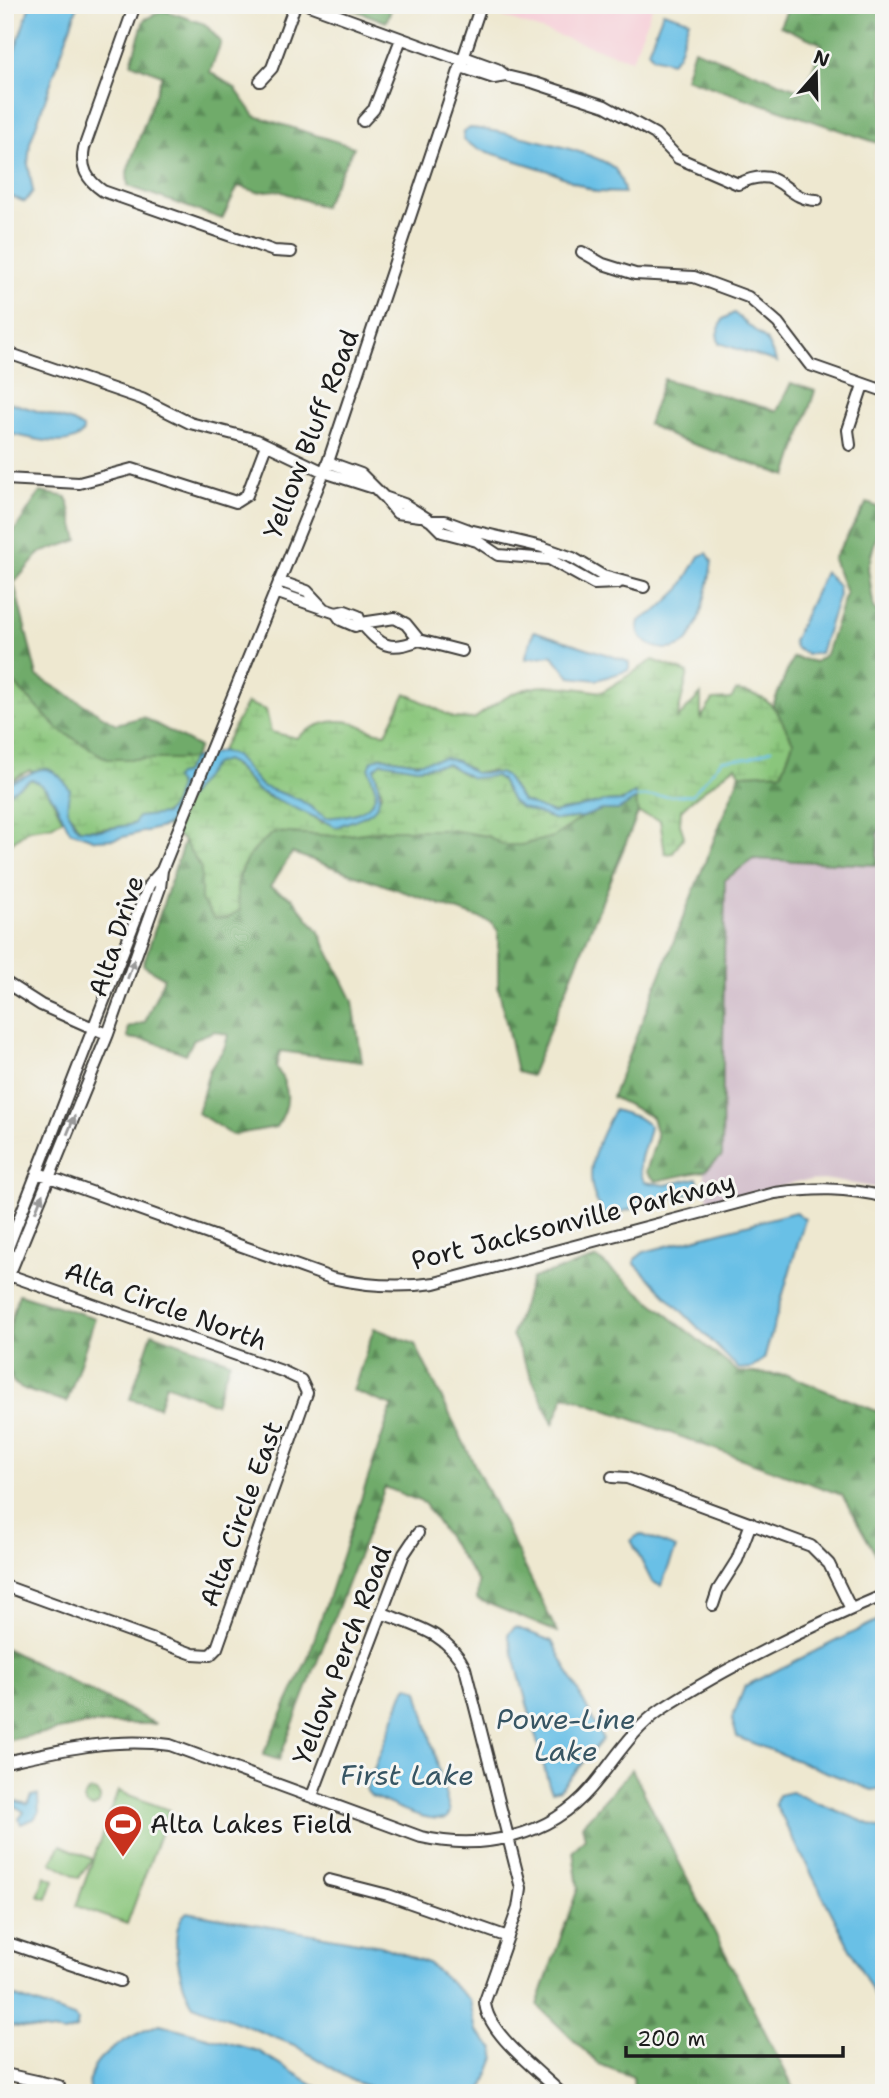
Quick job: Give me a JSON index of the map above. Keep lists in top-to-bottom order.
{
  "streets": {
    "street": [
      "Yellow Bluff Road",
      "Alta Drive",
      "Port Jacksonville Parkway",
      "Alta Circle North",
      "Alta Circle East",
      "Yellow Perch Road"
    ]
  },
  "crossings": [
    ["Yellow Bluff Road", "Alta Drive"],
    ["Alta Drive", "Port Jacksonville Parkway"],
    ["Alta Drive", "Alta Circle North"],
    ["Alta Circle North", "Alta Circle East"]
  ],
  "water": ["Powe-Line Lake", "First Lake"],
  "places": {
    "sports": ["Alta Lakes Field"]
  },
  "scale_bar": "200 m",
  "north": "top"
}
